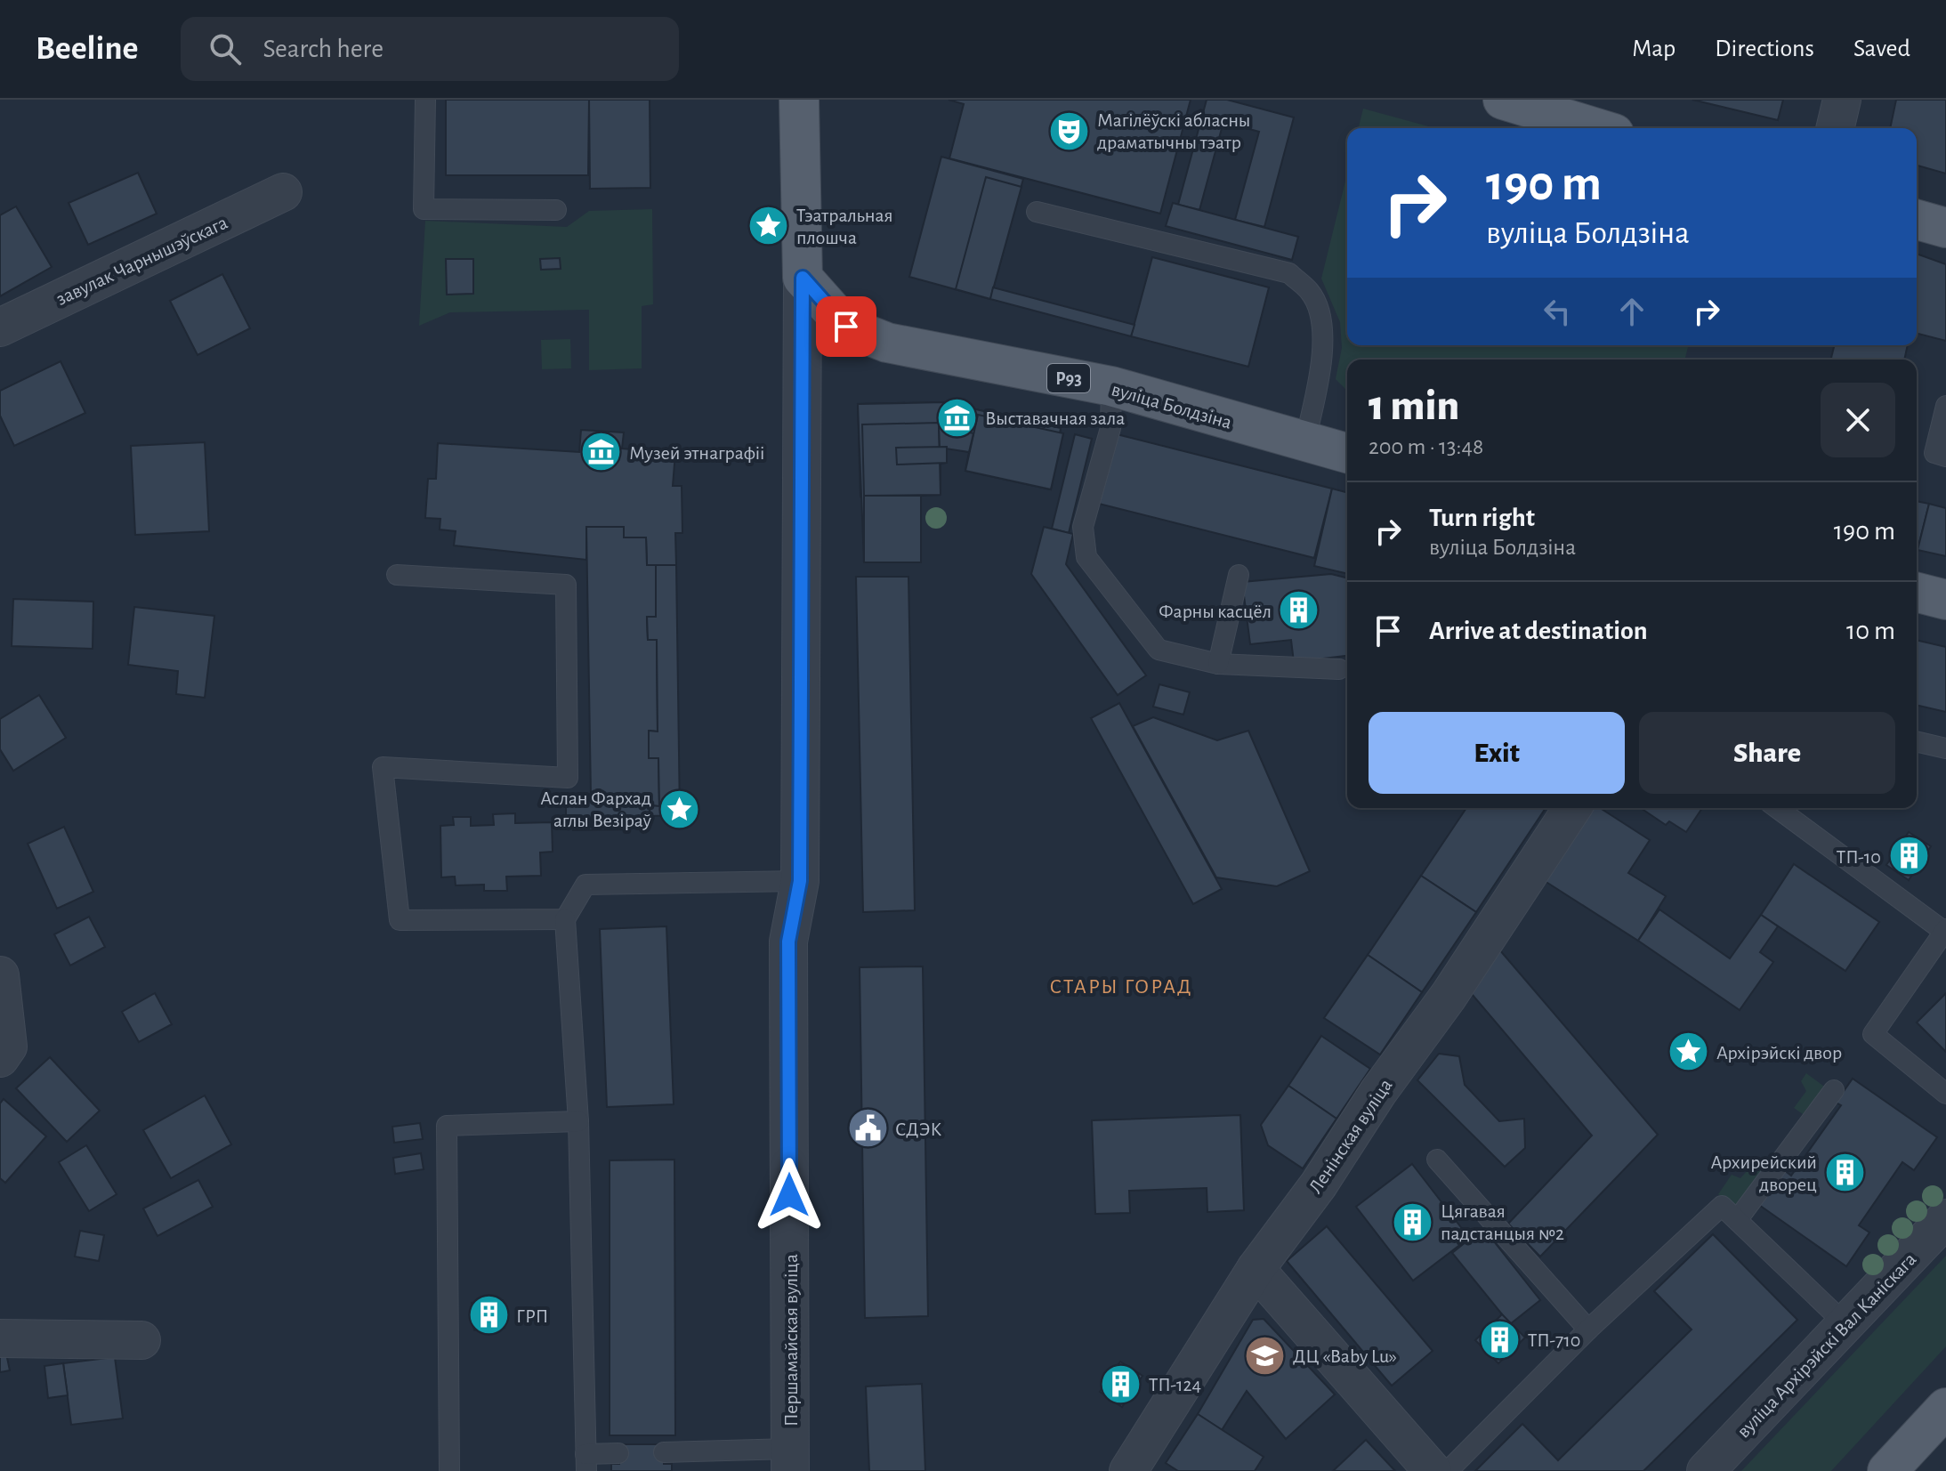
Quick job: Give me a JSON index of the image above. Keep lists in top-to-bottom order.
{
  "streets": {
    "main road": ["Р93", "вуліца Болдзіна", "Першамайская вуліца"],
    "street": ["завулак Чарнышэўскага", "Ленінская вуліца", "вуліца Архірэйскі Вал Каніскага"]
  },
  "crossings": [
    ["вуліца Болдзіна", "Першамайская вуліца"]
  ],
  "districts": ["СТАРЫ ГОРАД"],
  "places": {
    "theatre": ["Магілёўскі абласны драматычны тэатр"],
    "place": ["Тэатральная плошча", "Аслан Фархад аглы Везіраў", "Архірэйскі двор"],
    "museum": ["Выставачная зала", "Музей этнаграфіі"],
    "building": [
      "Фарны касцёл",
      "ТП-10",
      "Архирейский дворец",
      "Цягавая падстанцыя №2",
      "ГРП",
      "ТП-710",
      "ТП-124"
    ],
    "public building": ["СДЭК"],
    "school or university": ["ДЦ «Baby Lu»"]
  },
  "page": {
    "header": "Beeline",
    "search": "Search here",
    "nav": ["Map", "Directions", "Saved"],
    "turn": ["190 m", "вуліца Болдзіна"],
    "heading": ["1 min", "200 m · 13:48"],
    "list": [
      {
        "name": "Turn right",
        "note": "вуліца Болдзіна",
        "value": "190 m"
      },
      {
        "name": "Arrive at destination",
        "value": "10 m"
      }
    ],
    "buttons": ["Exit", "Share"]
  }
}
